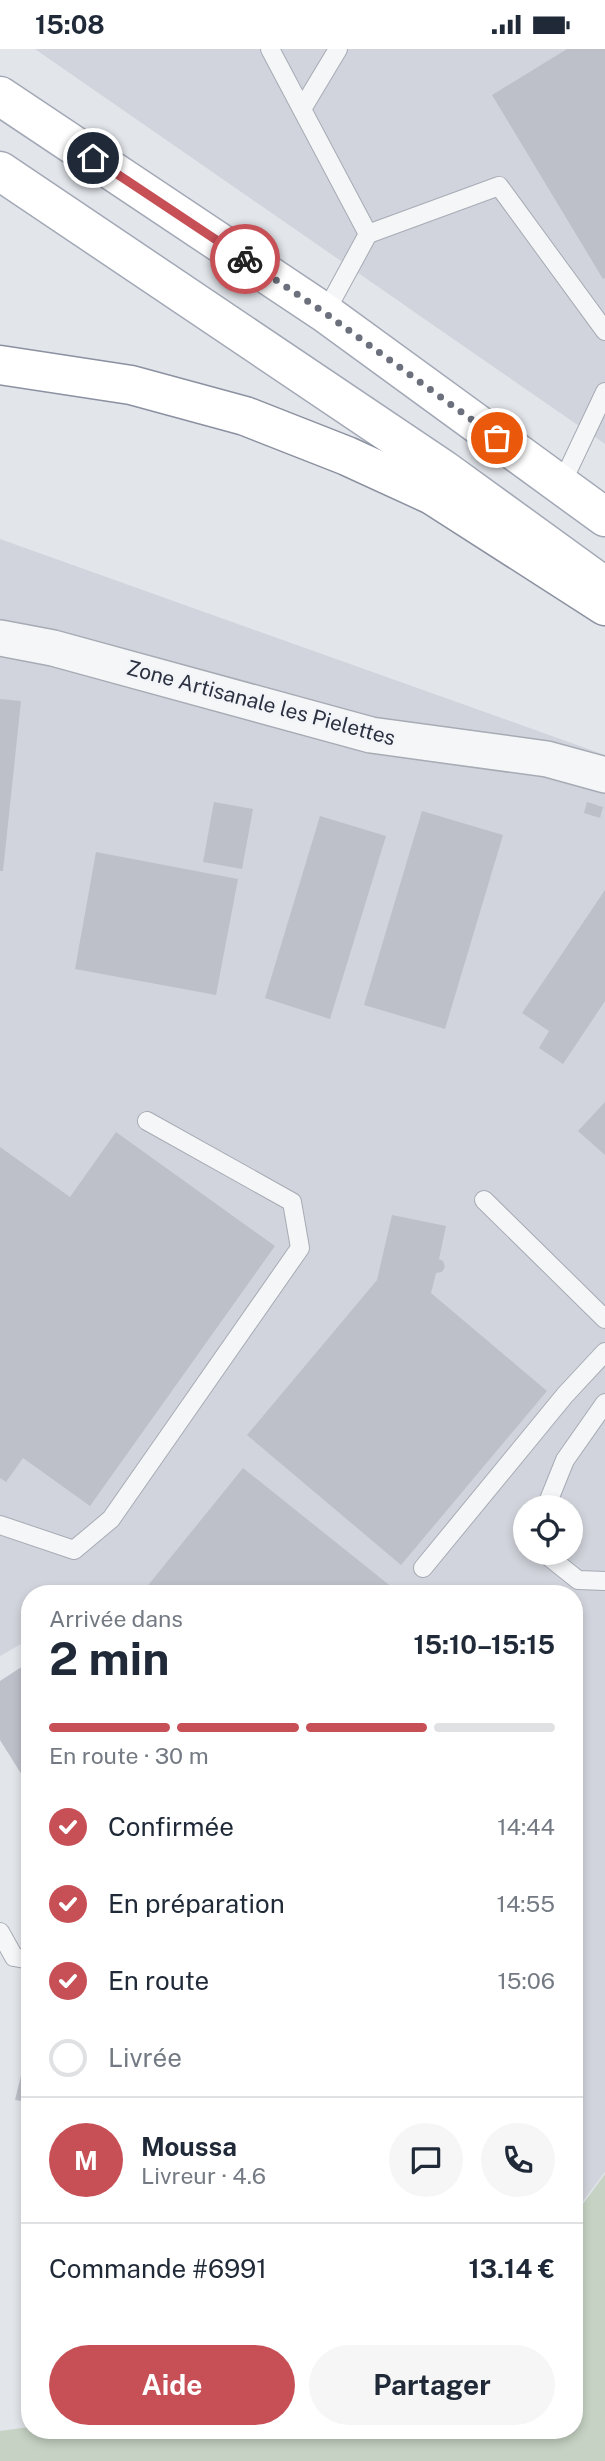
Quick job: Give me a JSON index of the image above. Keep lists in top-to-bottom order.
{
  "streets": {
    "street": ["Zone Artisanale les Pielettes"]
  },
  "page": {
    "status": "15:08",
    "heading": ["2 min", "Arrivée dans", "15:10–15:15"],
    "panel": [
      "Moussa",
      "Livreur · 4.6",
      "Commande #6991",
      "13.14 €"
    ],
    "bar": "En route · 30 m",
    "list": [
      ["Confirmée", "14:44"],
      ["En préparation", "14:55"],
      ["En route", "15:06"],
      "Livrée"
    ],
    "round": "M",
    "buttons": ["Aide", "Partager"]
  }
}
